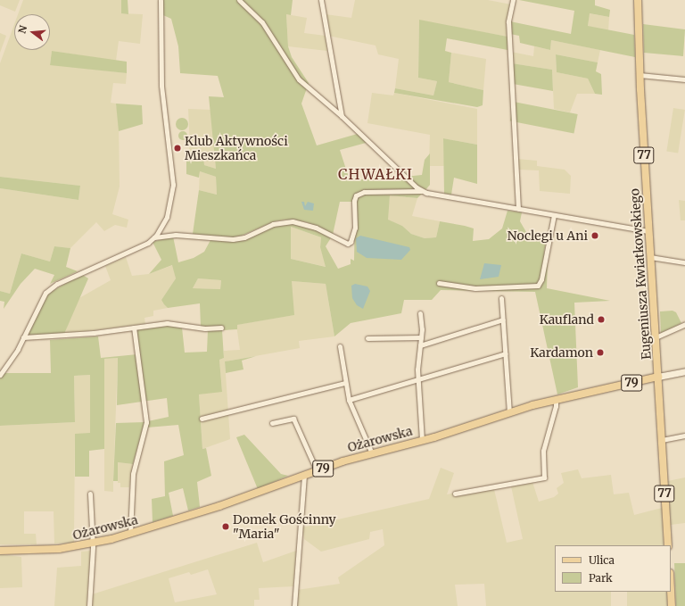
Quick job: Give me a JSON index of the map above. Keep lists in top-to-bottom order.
{
  "streets": {
    "main road": [
      "77",
      "Eugeniusza Kwiatkowskiego",
      "79",
      "Ożarowska"
    ]
  },
  "crossings": [
    ["Eugeniusza Kwiatkowskiego", "Ożarowska"]
  ],
  "districts": ["CHWAŁKI"],
  "places": [
    "Klub Aktywności Mieszkańca",
    "Noclegi u Ani",
    "Kaufland",
    "Kardamon",
    "Domek Gościnny \"Maria\""
  ],
  "legend": ["Ulica", "Park"],
  "north": "left"
}
